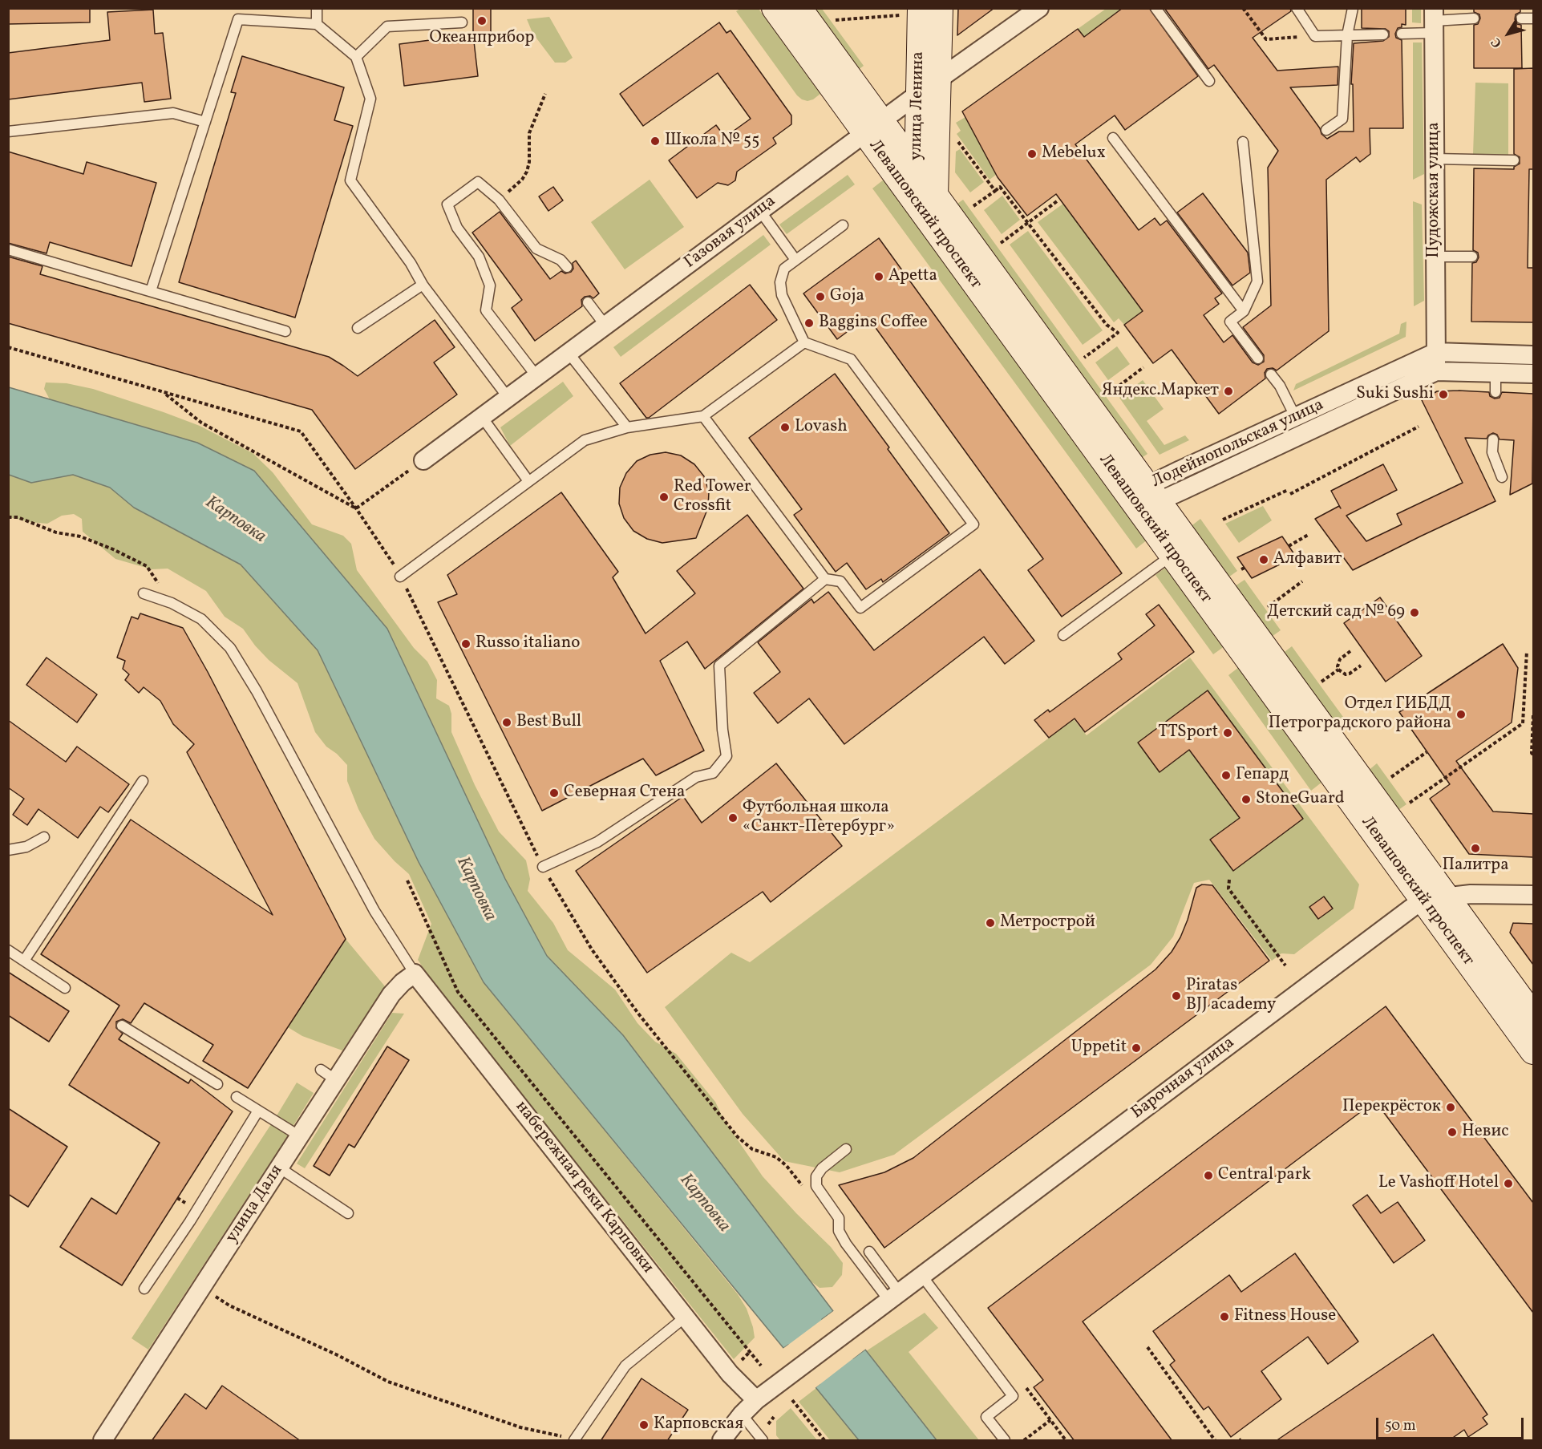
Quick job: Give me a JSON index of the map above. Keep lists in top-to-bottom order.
{
  "streets": {
    "street": [
      "улица Ленина",
      "Пудожская улица",
      "Левашовский проспект",
      "Газовая улица",
      "Лодейнопольская улица",
      "Барочная улица",
      "набережная реки Карповки",
      "улица Даля"
    ]
  },
  "crossings": [
    ["улица Ленина", "Левашовский проспект"],
    ["улица Ленина", "Газовая улица"],
    ["Пудожская улица", "Лодейнопольская улица"],
    ["Левашовский проспект", "Газовая улица"],
    ["Левашовский проспект", "Лодейнопольская улица"],
    ["Левашовский проспект", "Барочная улица"],
    ["Барочная улица", "набережная реки Карповки"],
    ["набережная реки Карповки", "улица Даля"]
  ],
  "water": ["Карповка"],
  "places": [
    "Океанприбор",
    "Школа № 55",
    "Mebelux",
    "Apetta",
    "Goja",
    "Baggins Coffee",
    "Яндекс.Маркет",
    "Suki Sushi",
    "Lovash",
    "Red Tower Crossfit",
    "Алфавит",
    "Детский сад № 69",
    "Russo italiano",
    "Отдел ГИБДД Петроградского района",
    "Best Bull",
    "TTSport",
    "Гепард",
    "Северная Стена",
    "StoneGuard",
    "Футбольная школа «Санкт-Петербург»",
    "Палитра",
    "Метрострой",
    "Piratas BJJ academy",
    "Uppetit",
    "Перекрёсток",
    "Невис",
    "Central park",
    "Le Vashoff Hotel",
    "Fitness House",
    "Карповская"
  ],
  "scale_bar": "50 m",
  "north": "bottom left"
}
